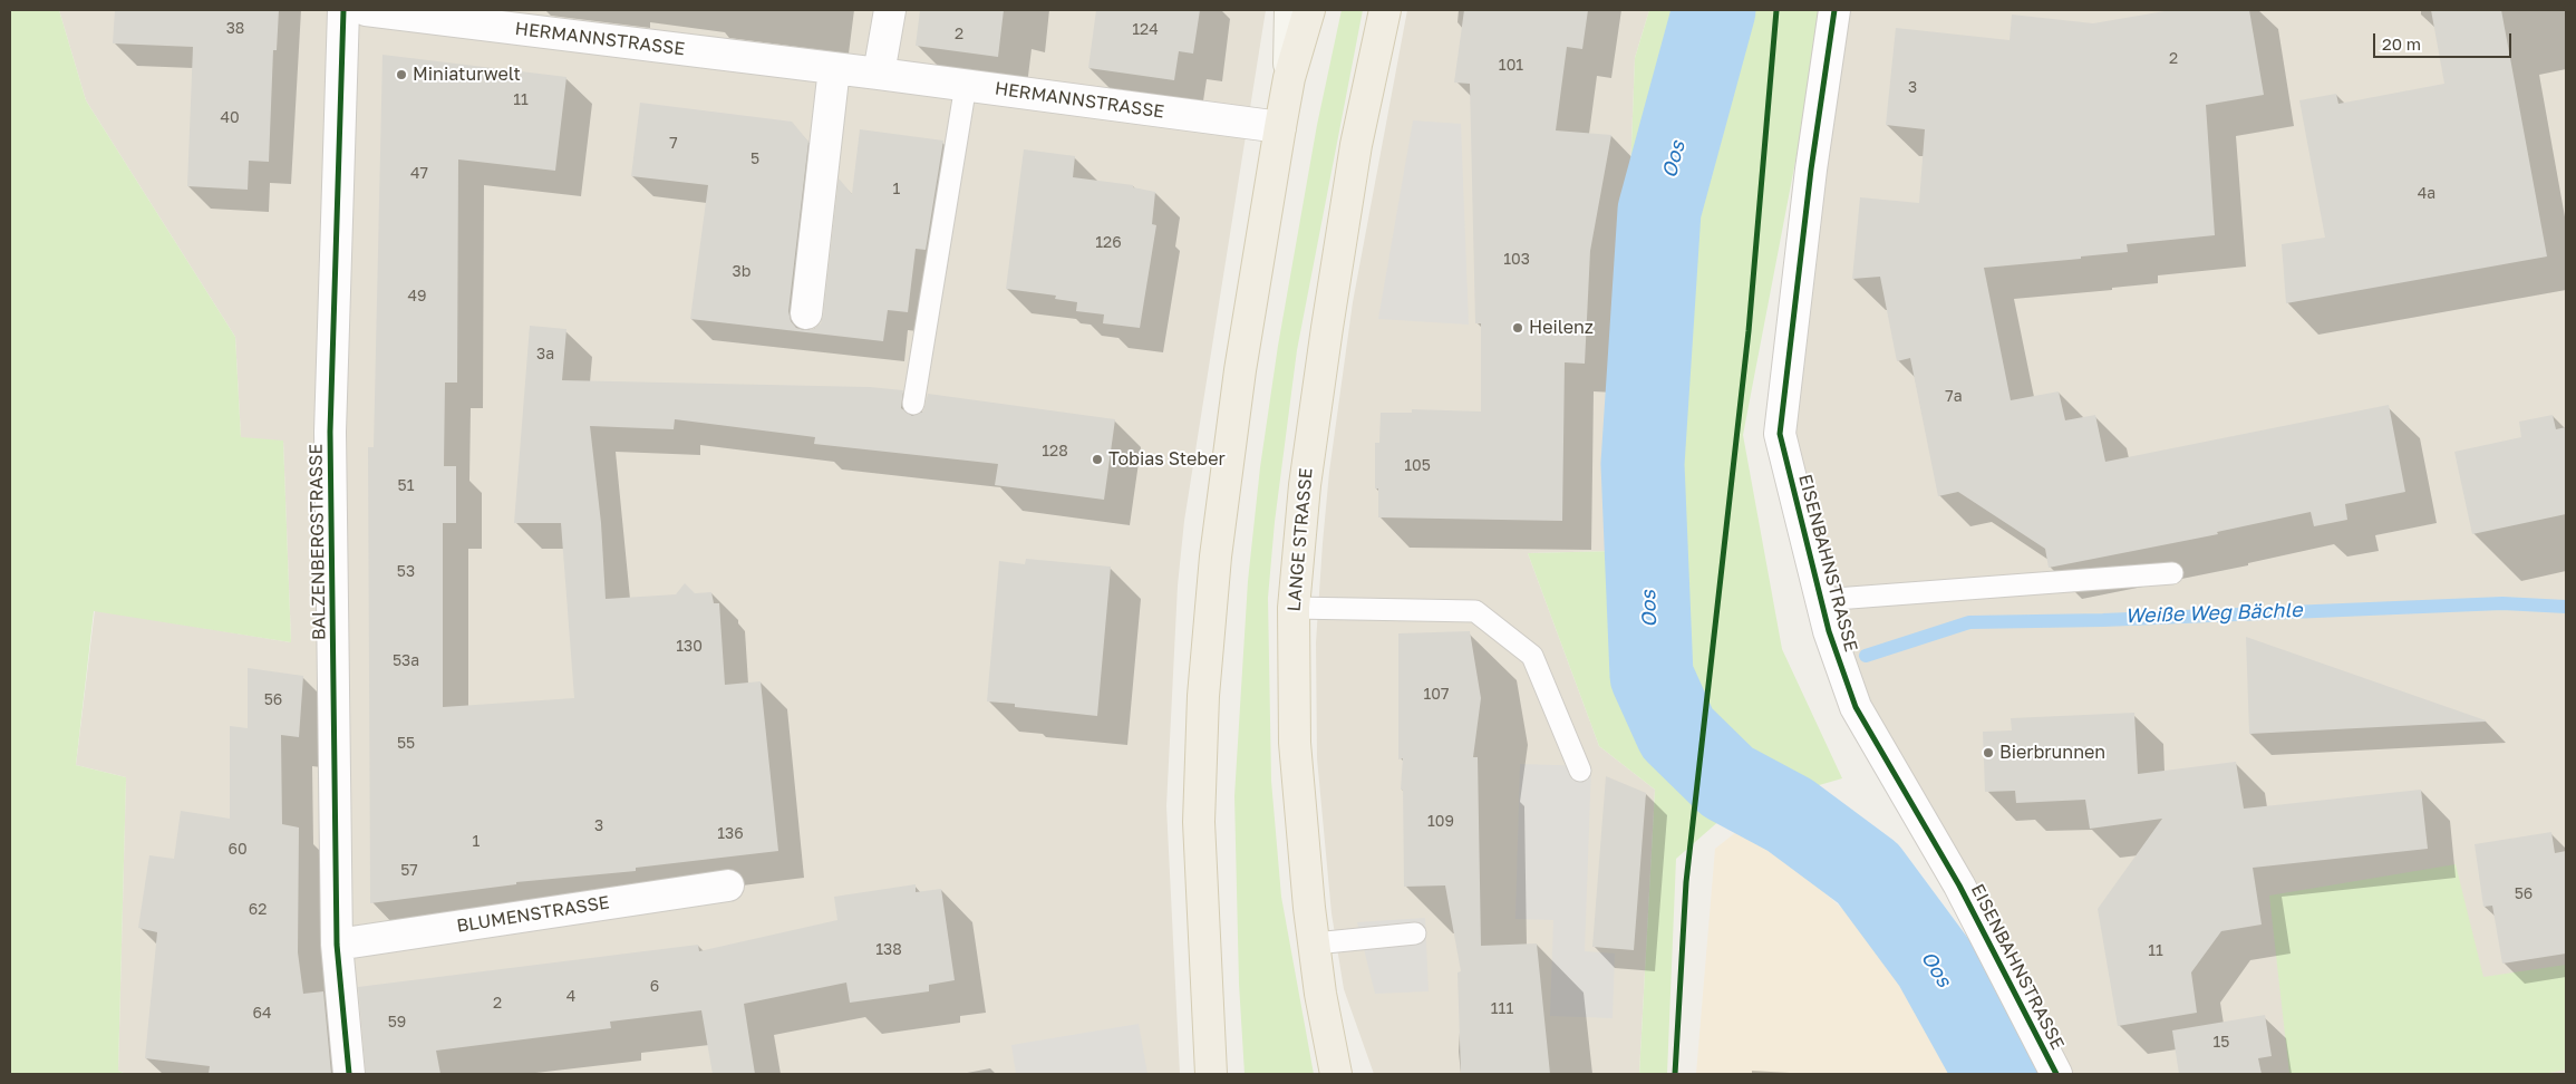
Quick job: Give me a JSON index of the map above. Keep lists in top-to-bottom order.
{
  "streets": {
    "main road": ["LANGE STRASSE"],
    "street": [
      "HERMANNSTRASSE",
      "BALZENBERGSTRASSE",
      "EISENBAHNSTRASSE",
      "BLUMENSTRASSE"
    ]
  },
  "crossings": [
    ["BALZENBERGSTRASSE", "BLUMENSTRASSE"]
  ],
  "water": ["Oos", "Weiße Weg Bächle"],
  "places": [
    "Miniaturwelt",
    "Heilenz",
    "Tobias Steber",
    "Bierbrunnen"
  ],
  "house_numbers": [
    "38",
    "124",
    "2",
    "2",
    "101",
    "3",
    "11",
    "40",
    "7",
    "5",
    "47",
    "1",
    "4a",
    "126",
    "103",
    "3b",
    "49",
    "3a",
    "7a",
    "128",
    "105",
    "51",
    "53",
    "130",
    "53a",
    "107",
    "56",
    "55",
    "109",
    "3",
    "136",
    "1",
    "60",
    "57",
    "56",
    "62",
    "138",
    "11",
    "6",
    "4",
    "2",
    "111",
    "64",
    "59",
    "15"
  ],
  "scale_bar": "20 m"
}
